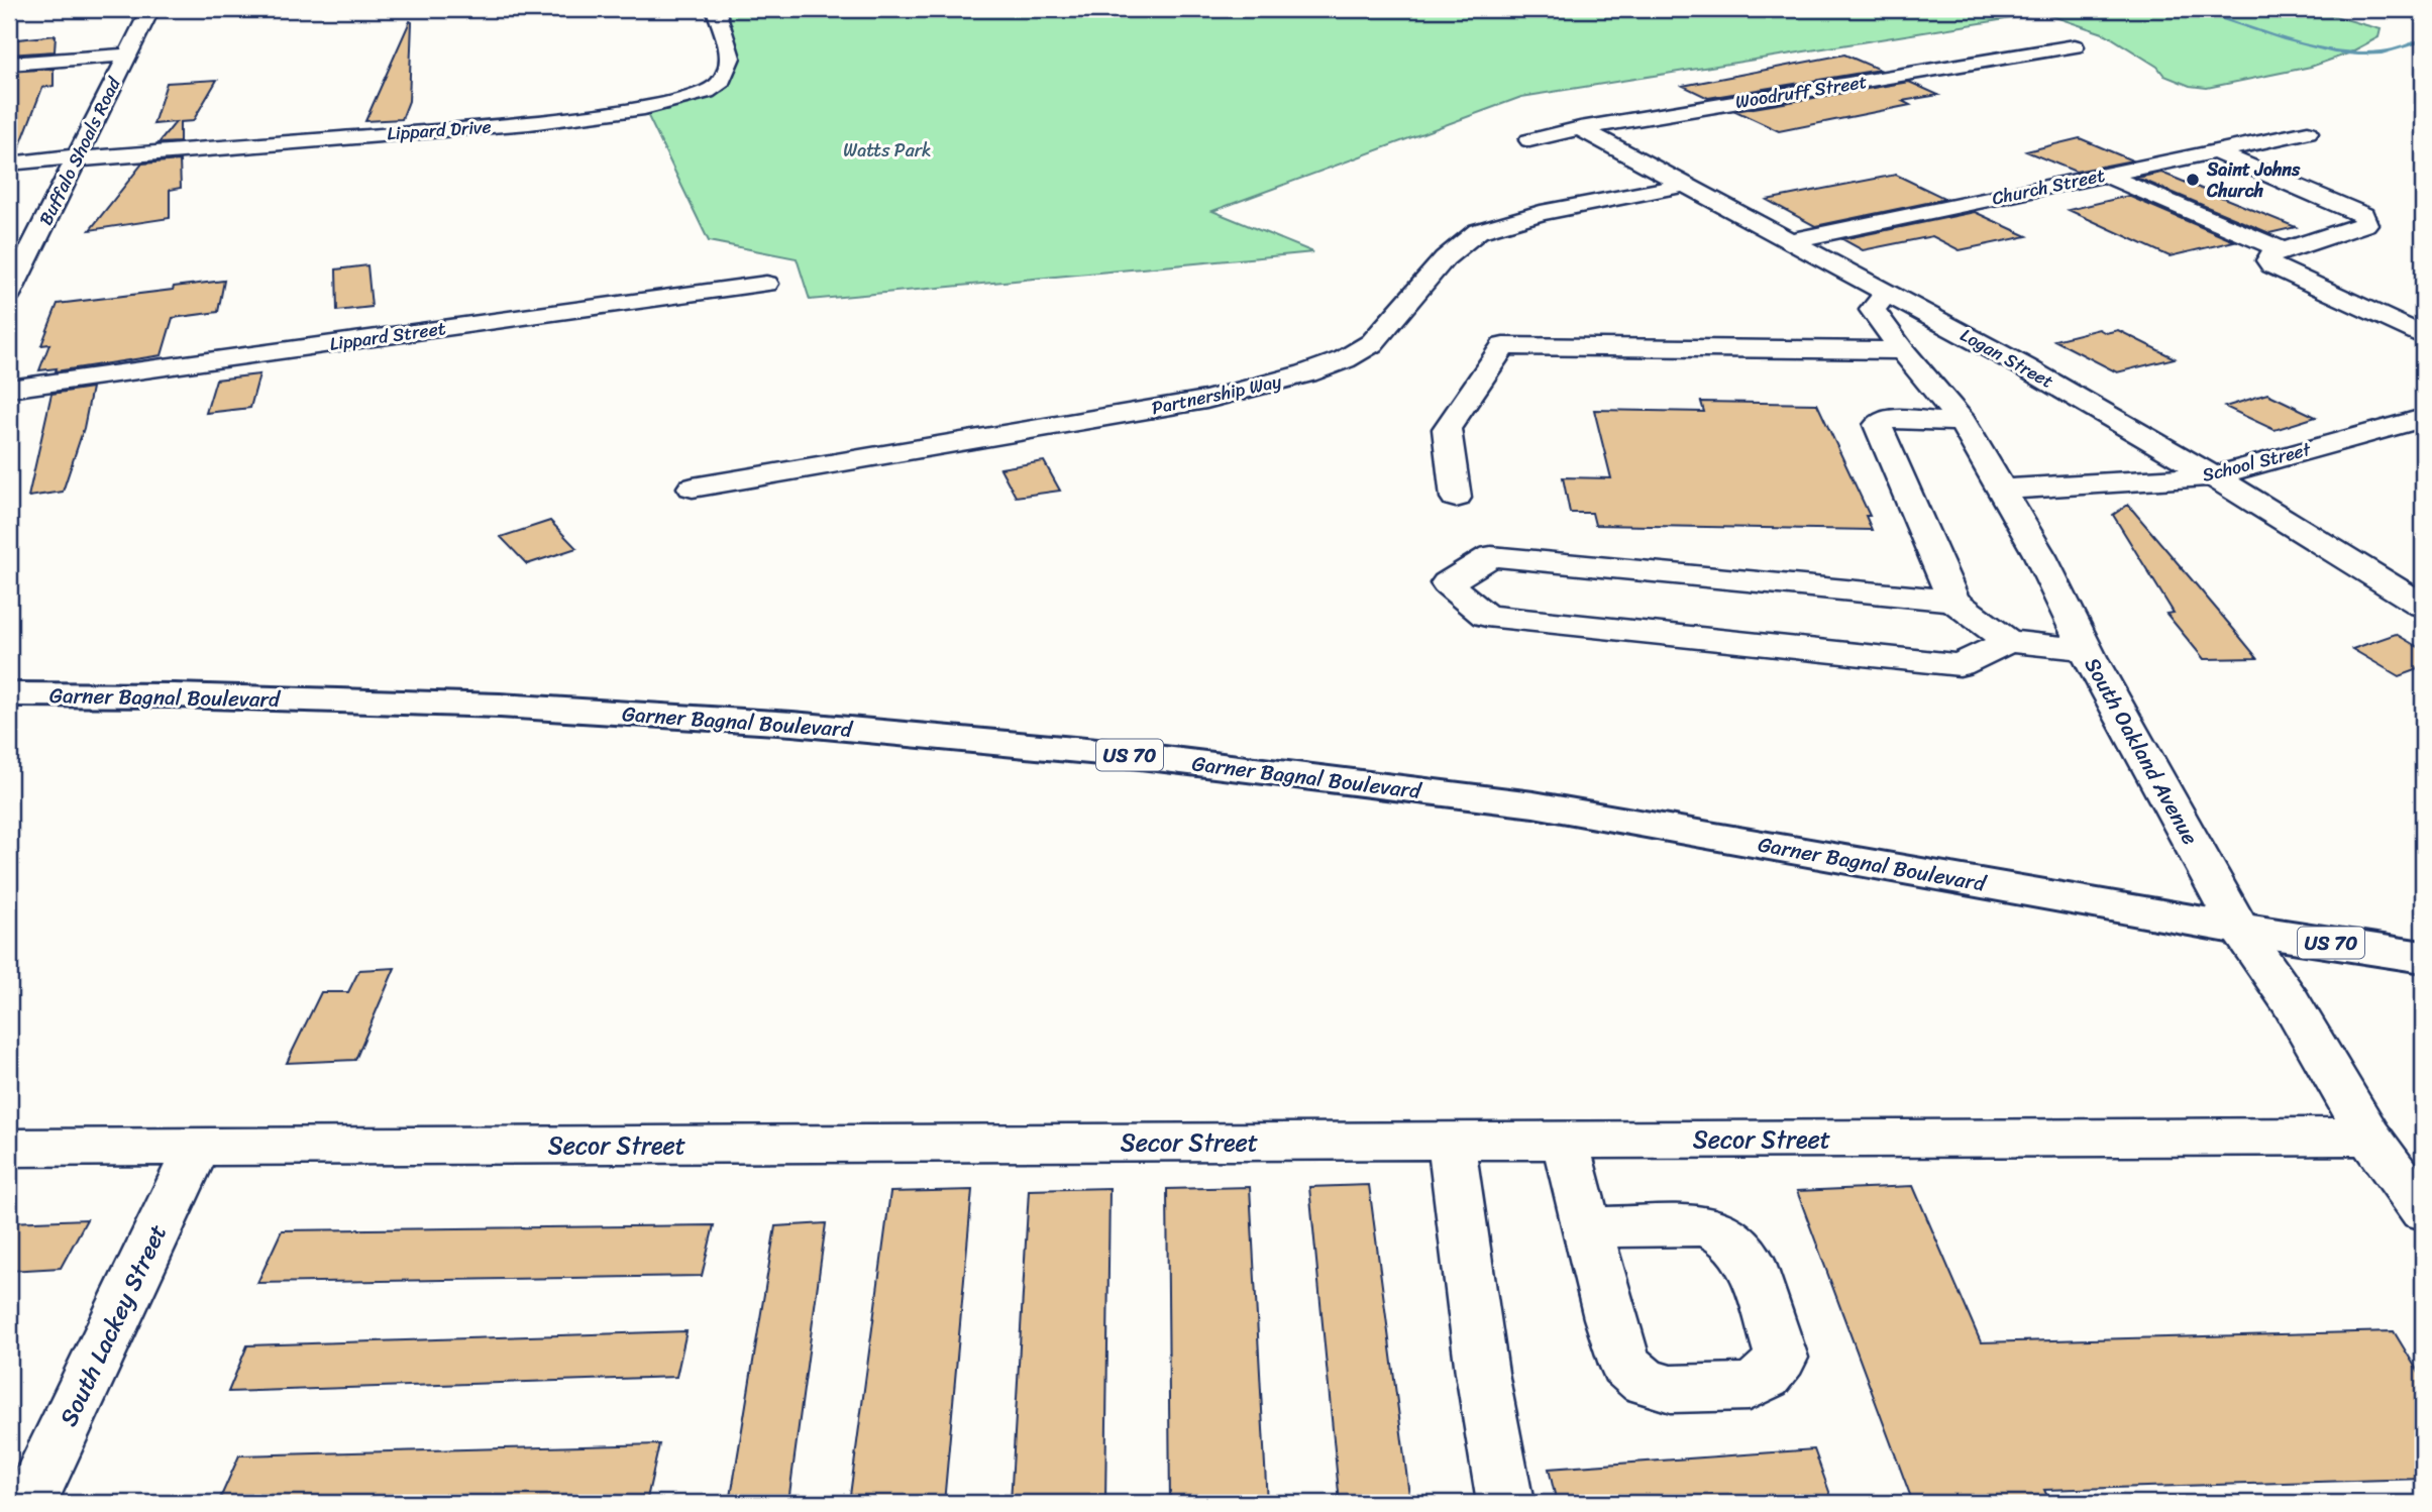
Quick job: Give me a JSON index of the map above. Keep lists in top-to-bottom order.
{
  "streets": {
    "highway": ["Garner Bagnal Boulevard", "US 70"],
    "street": [
      "Woodruff Street",
      "Lippard Drive",
      "Buffalo Shoals Road",
      "Church Street",
      "Lippard Street",
      "Logan Street",
      "Partnership Way",
      "School Street",
      "South Oakland Avenue",
      "Secor Street",
      "South Lackey Street"
    ]
  },
  "crossings": [
    ["Woodruff Street", "Logan Street"],
    ["Lippard Drive", "Buffalo Shoals Road"],
    ["Church Street", "Logan Street"],
    ["Logan Street", "Partnership Way"],
    ["Logan Street", "School Street"],
    ["Logan Street", "South Oakland Avenue"],
    ["School Street", "South Oakland Avenue"],
    ["Garner Bagnal Boulevard", "South Oakland Avenue"],
    ["South Oakland Avenue", "Secor Street"],
    ["Secor Street", "South Lackey Street"]
  ],
  "parks": ["Watts Park"],
  "places": ["Saint Johns Church"]
}
